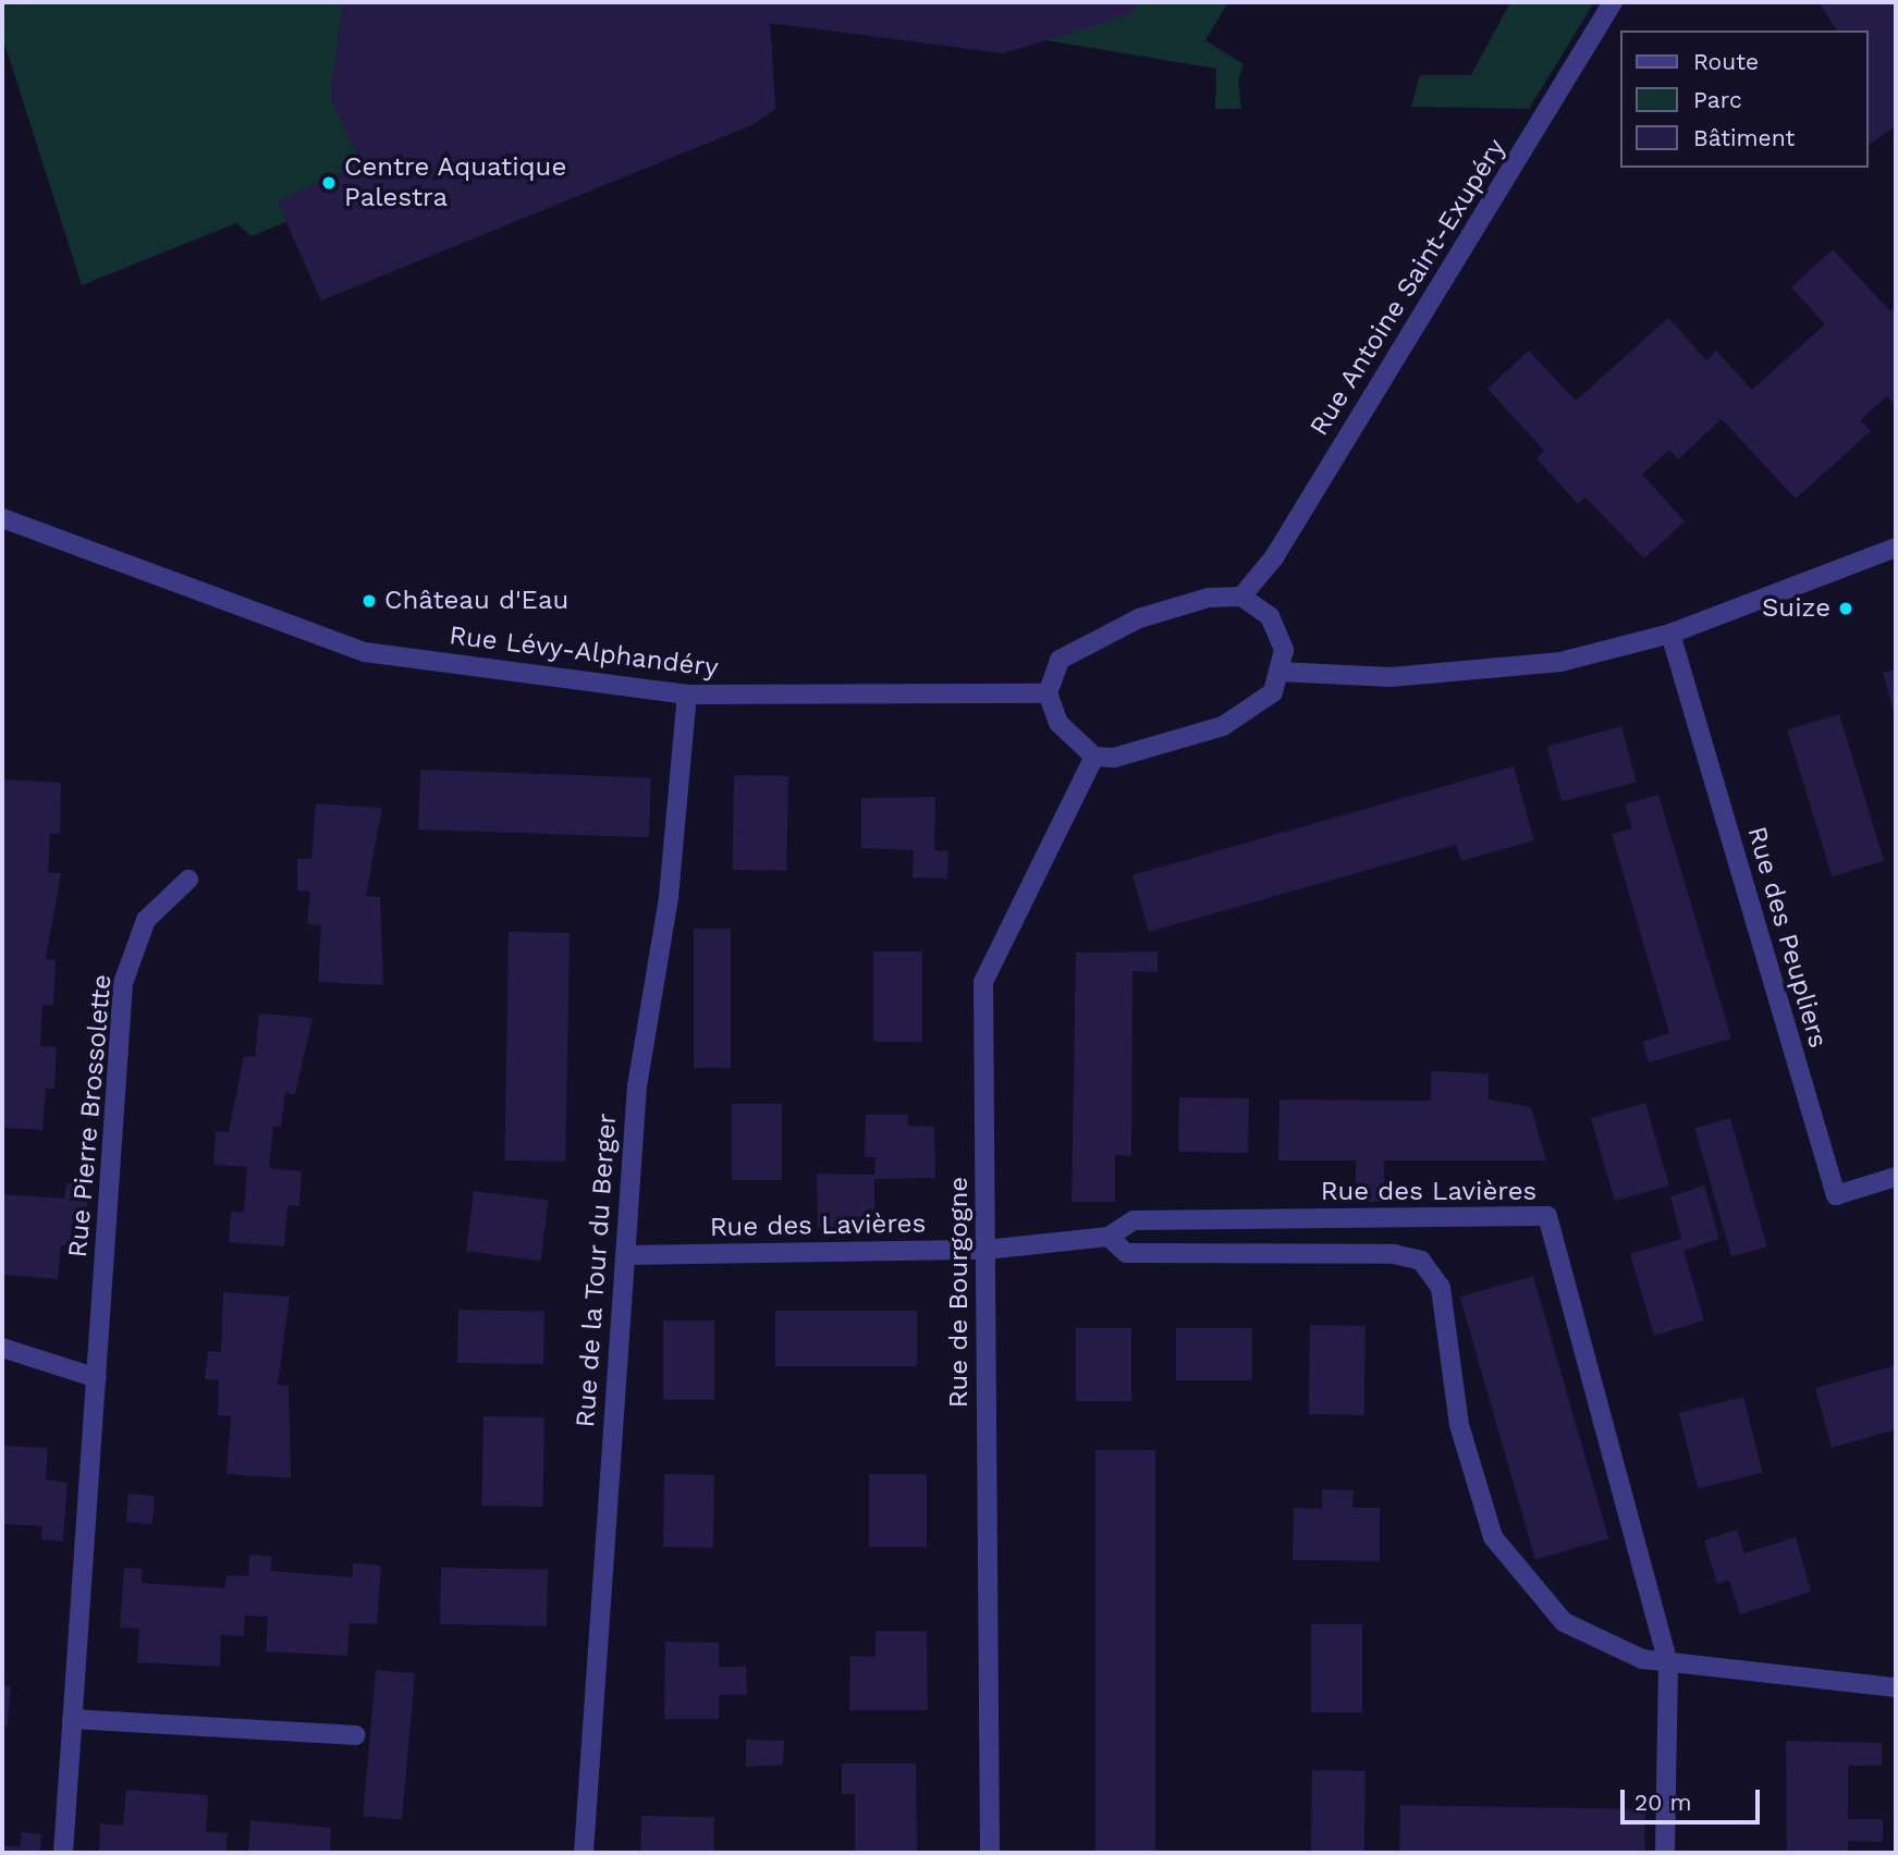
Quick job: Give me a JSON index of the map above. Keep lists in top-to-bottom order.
{
  "streets": {
    "street": [
      "Rue Antoine Saint-Exupéry",
      "Rue Lévy-Alphandéry",
      "Rue des Peupliers",
      "Rue Pierre Brossolette",
      "Rue des Lavières",
      "Rue de la Tour du Berger",
      "Rue de Bourgogne"
    ]
  },
  "crossings": [
    ["Rue Lévy-Alphandéry", "Rue de la Tour du Berger"],
    ["Rue des Lavières", "Rue de la Tour du Berger"],
    ["Rue des Lavières", "Rue de Bourgogne"]
  ],
  "places": ["Centre Aquatique Palestra", "Château d'Eau", "Suize"],
  "legend": ["Route", "Parc", "Bâtiment"],
  "scale_bar": "20 m"
}
